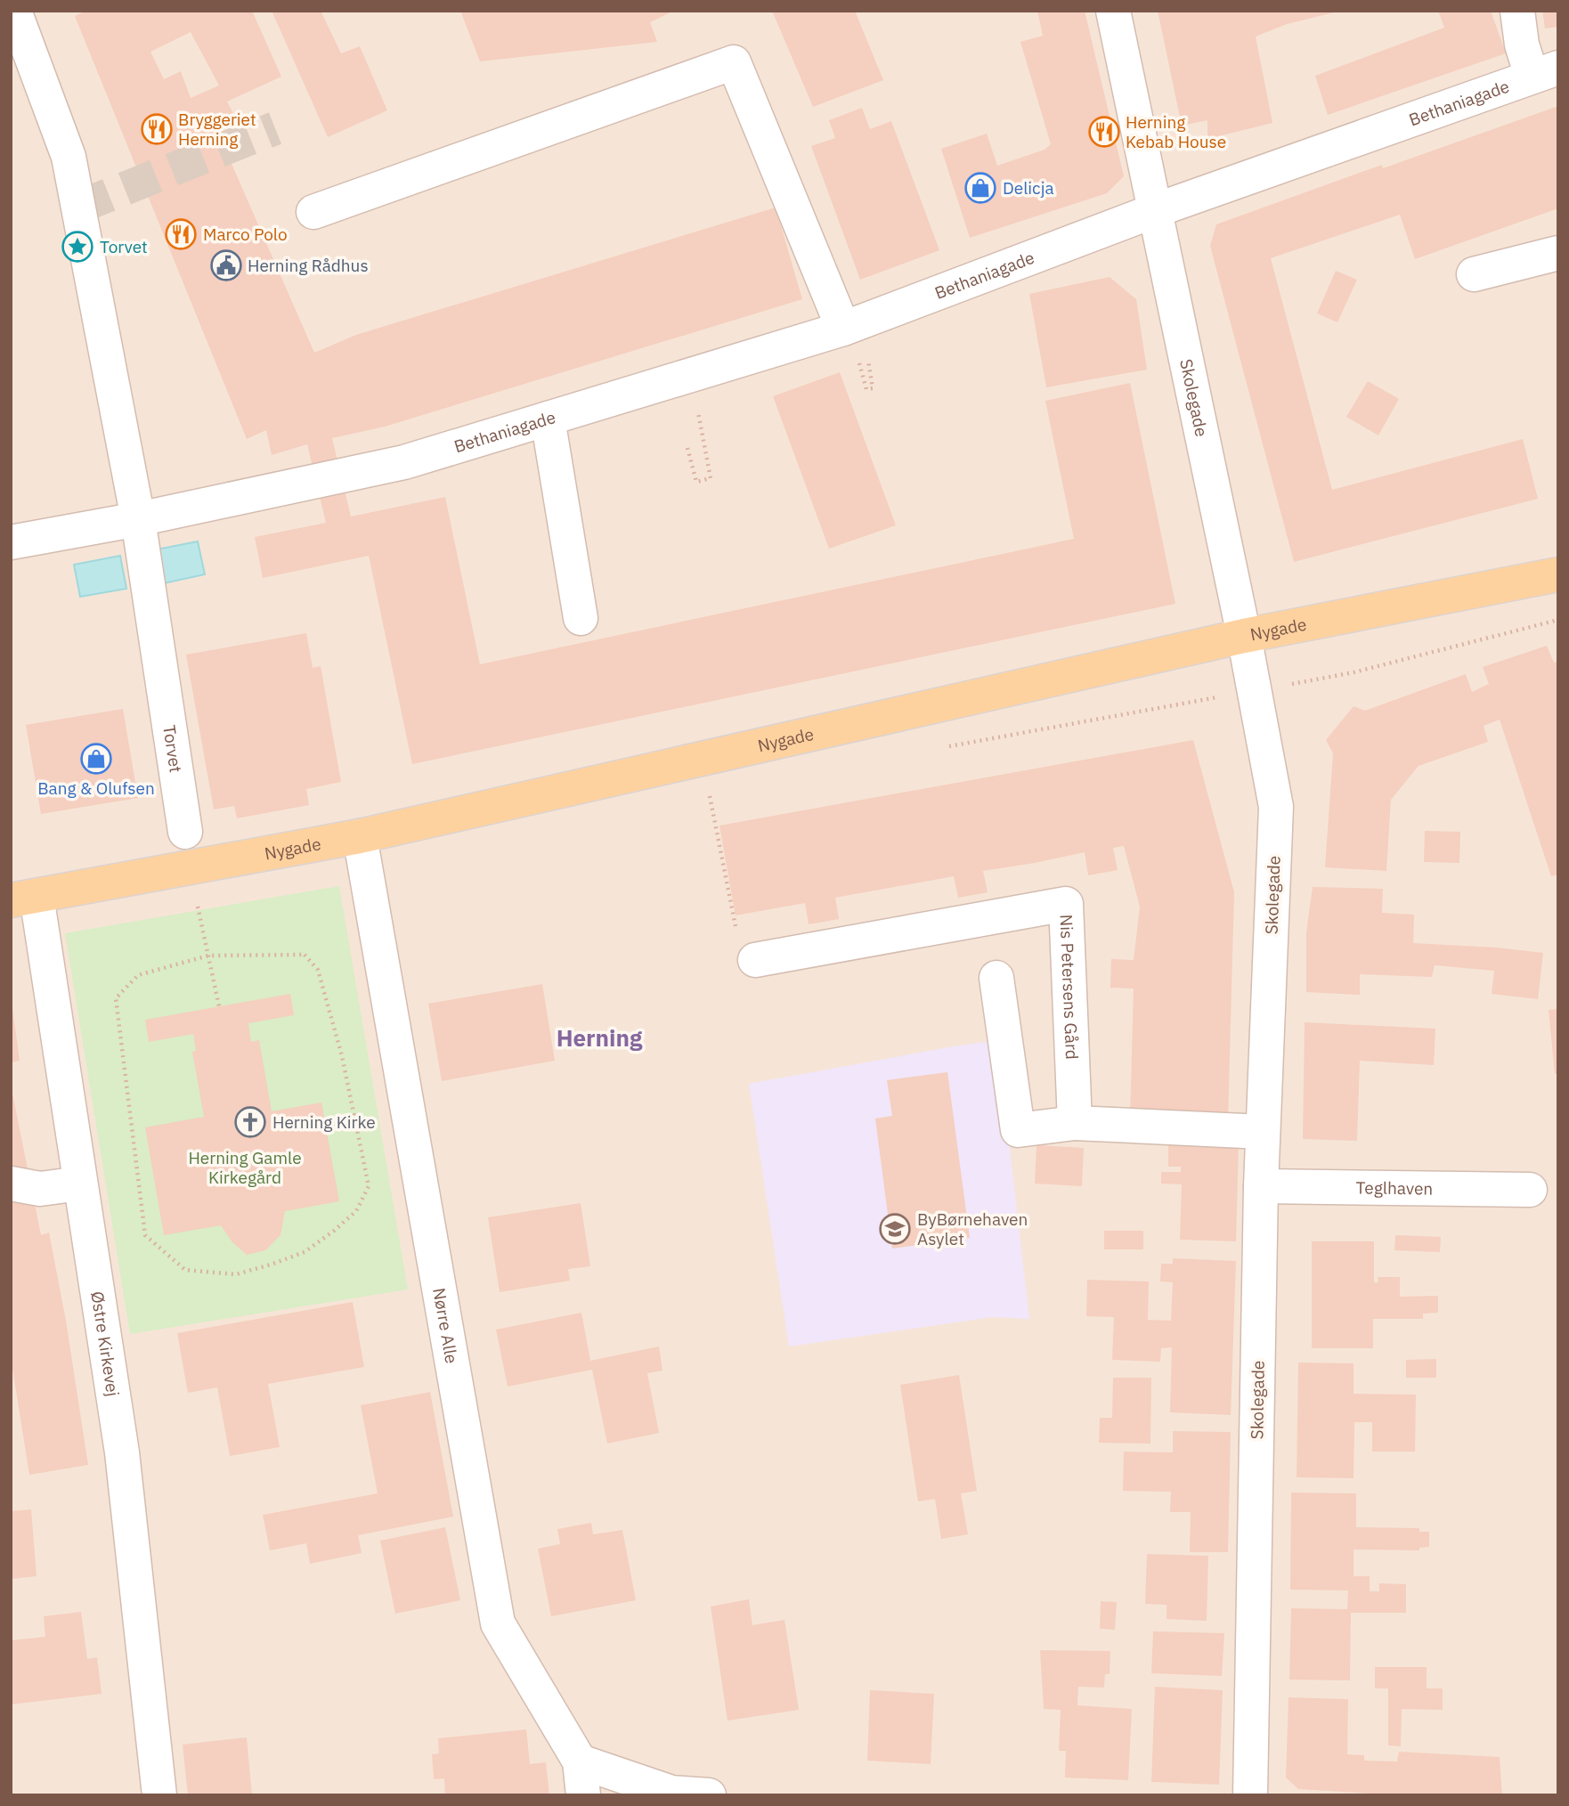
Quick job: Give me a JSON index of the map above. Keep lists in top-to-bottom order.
{
  "streets": {
    "main road": ["Nygade"],
    "street": [
      "Bethaniagade",
      "Skolegade",
      "Torvet",
      "Nis Petersens Gård",
      "Teglhaven",
      "Nørre Alle",
      "Østre Kirkevej"
    ]
  },
  "crossings": [
    ["Bethaniagade", "Skolegade"],
    ["Bethaniagade", "Torvet"],
    ["Skolegade", "Nygade"],
    ["Skolegade", "Teglhaven"],
    ["Nygade", "Nørre Alle"],
    ["Nygade", "Østre Kirkevej"]
  ],
  "districts": ["Herning"],
  "parks": ["Herning Gamle Kirkegård"],
  "places": {
    "restaurant": ["Bryggeriet Herning", "Herning Kebab House", "Marco Polo"],
    "shop": ["Delicja", "Bang & Olufsen"],
    "place": ["Torvet"],
    "public building": ["Herning Rådhus"],
    "church": ["Herning Kirke"],
    "school or university": ["ByBørnehaven Asylet"]
  }
}
